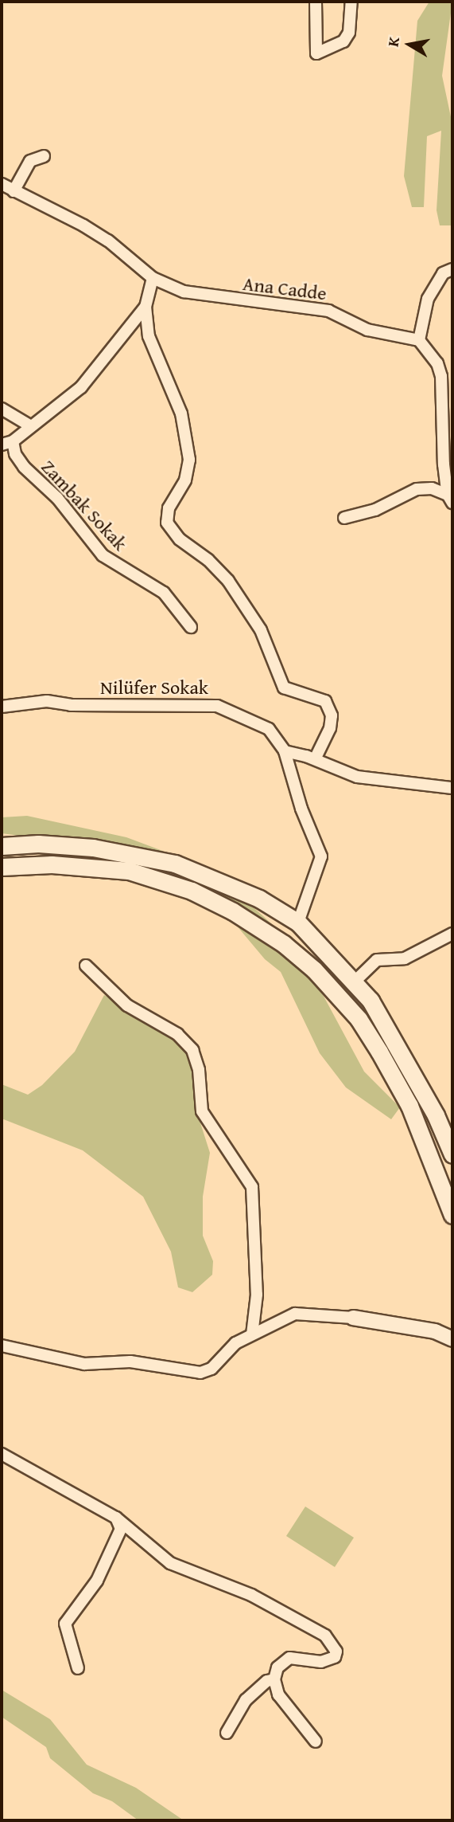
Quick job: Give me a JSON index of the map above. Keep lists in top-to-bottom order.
{
  "streets": {
    "street": ["Ana Cadde", "Zambak Sokak", "Nilüfer Sokak"]
  },
  "north": "left"
}
